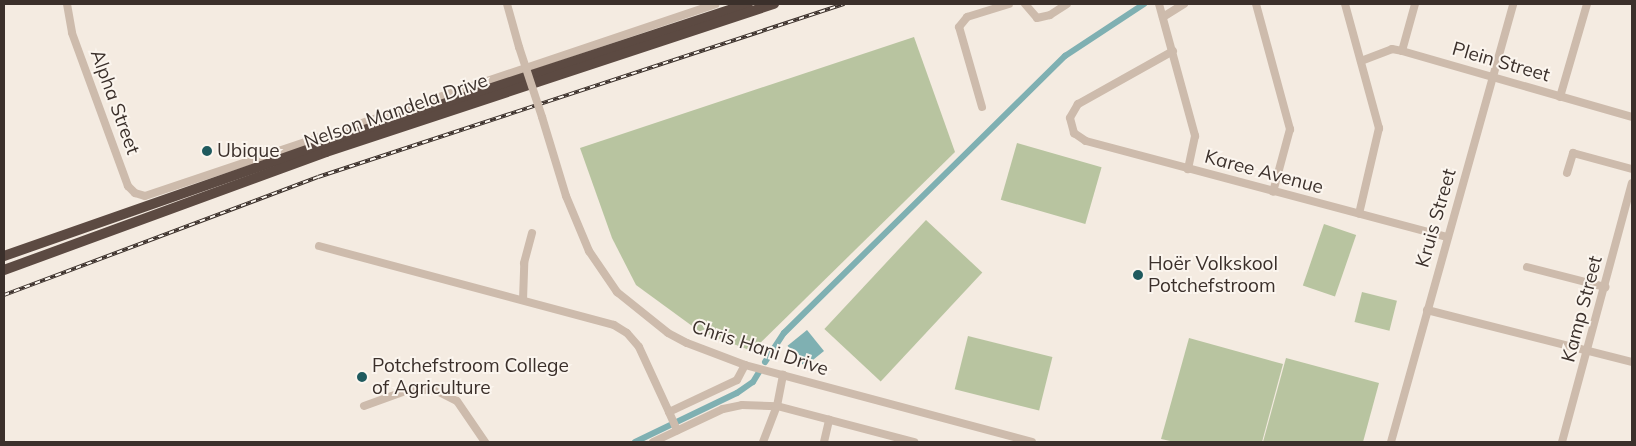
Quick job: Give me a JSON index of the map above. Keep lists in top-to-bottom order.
{
  "streets": {
    "highway": ["Nelson Mandela Drive"],
    "street": [
      "Plein Street",
      "Alpha Street",
      "Karee Avenue",
      "Kruis Street",
      "Kamp Street",
      "Chris Hani Drive"
    ]
  },
  "crossings": [
    ["Plein Street", "Kruis Street"],
    ["Karee Avenue", "Kruis Street"]
  ],
  "places": ["Ubique", "Hoër Volkskool Potchefstroom", "Potchefstroom College of Agriculture"]
}
